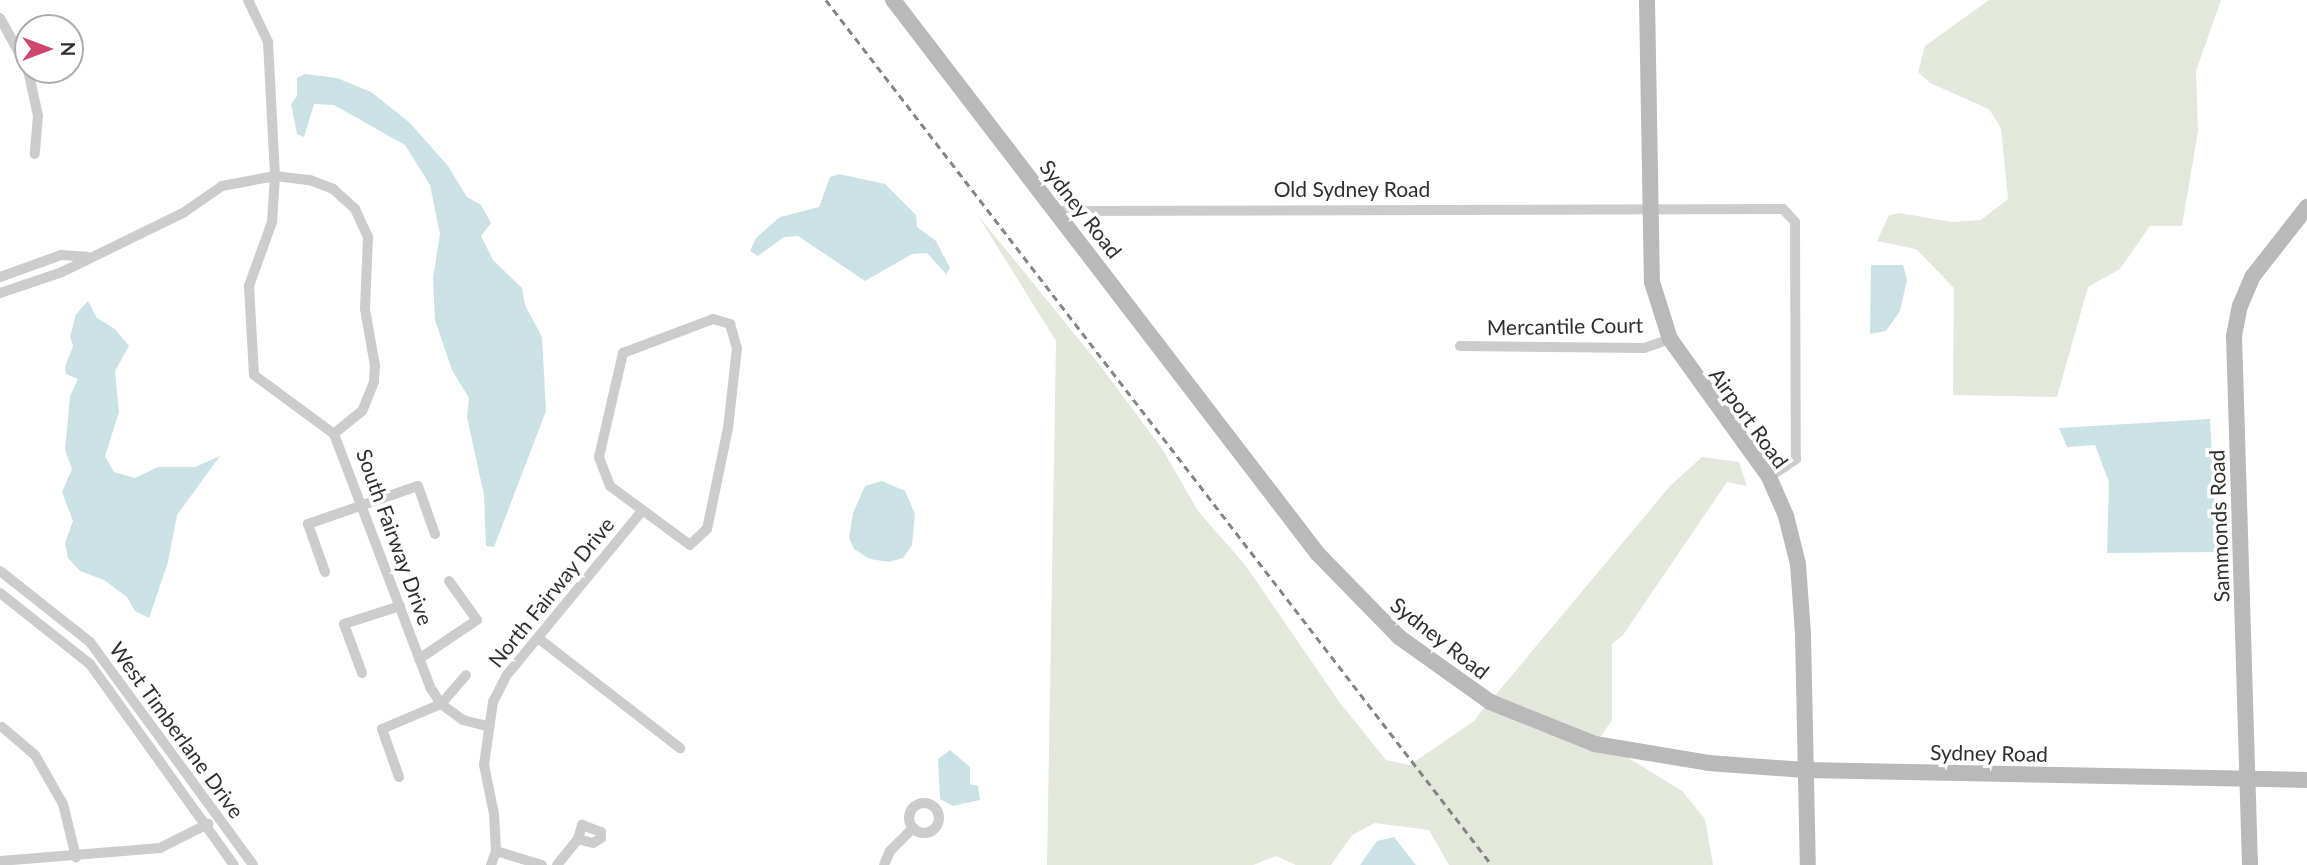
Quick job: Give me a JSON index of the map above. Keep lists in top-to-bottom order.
{
  "streets": {
    "street": [
      "Old Sydney Road",
      "Sydney Road",
      "Mercantile Court",
      "Airport Road",
      "Sammonds Road",
      "South Fairway Drive",
      "North Fairway Drive",
      "West Timberlane Drive"
    ]
  },
  "crossings": [
    ["Old Sydney Road", "Sydney Road"],
    ["Old Sydney Road", "Airport Road"],
    ["Sydney Road", "Airport Road"],
    ["Sydney Road", "Sammonds Road"],
    ["Mercantile Court", "Airport Road"]
  ],
  "north": "right"
}
